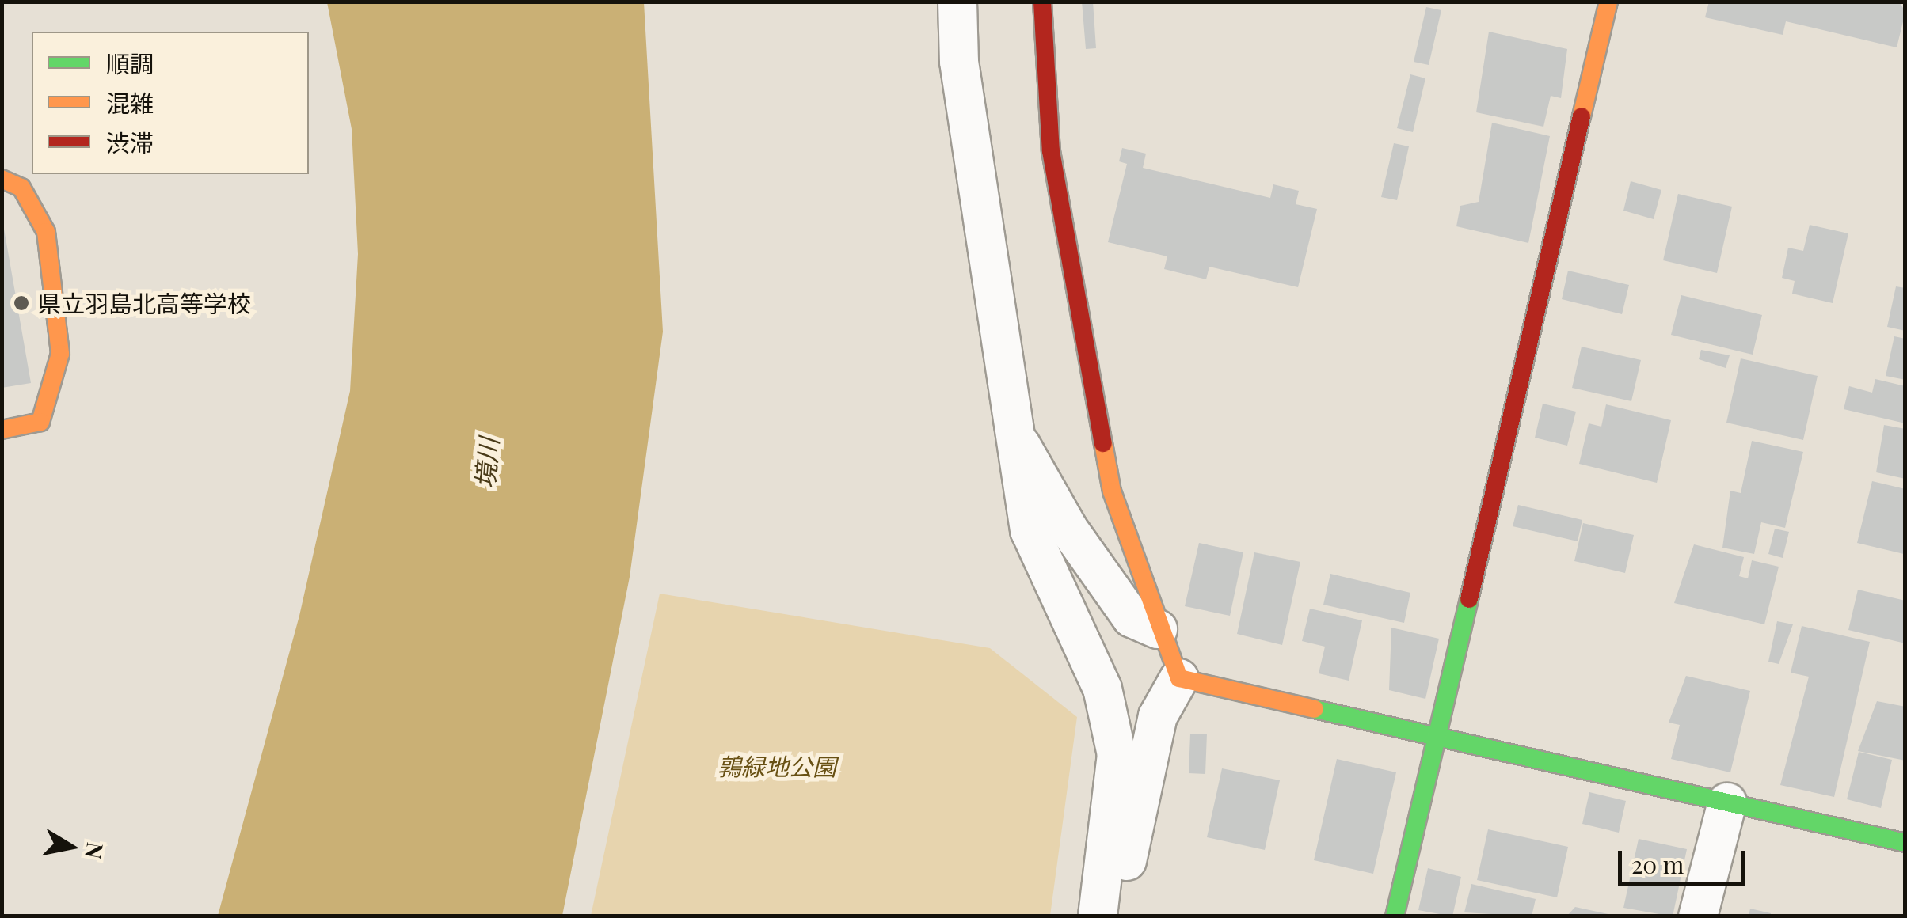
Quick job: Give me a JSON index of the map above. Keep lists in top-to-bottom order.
{
  "water": ["境川"],
  "parks": ["鶉緑地公園"],
  "places": ["県立羽島北高等学校"],
  "legend": ["順調", "混雑", "渋滞"],
  "scale_bar": "20 m",
  "north": "right"
}
